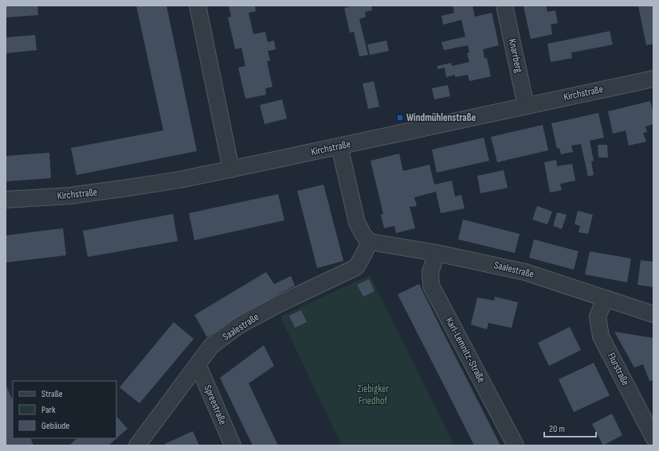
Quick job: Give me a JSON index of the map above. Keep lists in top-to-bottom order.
{
  "streets": {
    "street": [
      "Knarrberg",
      "Kirchstraße",
      "Saalestraße",
      "Karl-Lemnitz-Straße",
      "Flurstraße",
      "Spreestraße"
    ]
  },
  "crossings": [
    ["Knarrberg", "Kirchstraße"],
    ["Saalestraße", "Karl-Lemnitz-Straße"],
    ["Saalestraße", "Flurstraße"],
    ["Saalestraße", "Spreestraße"]
  ],
  "parks": ["Ziebigker Friedhof"],
  "places": {
    "transit": ["Windmühlenstraße"]
  },
  "legend": ["Straße", "Park", "Gebäude"],
  "scale_bar": "20 m"
}
